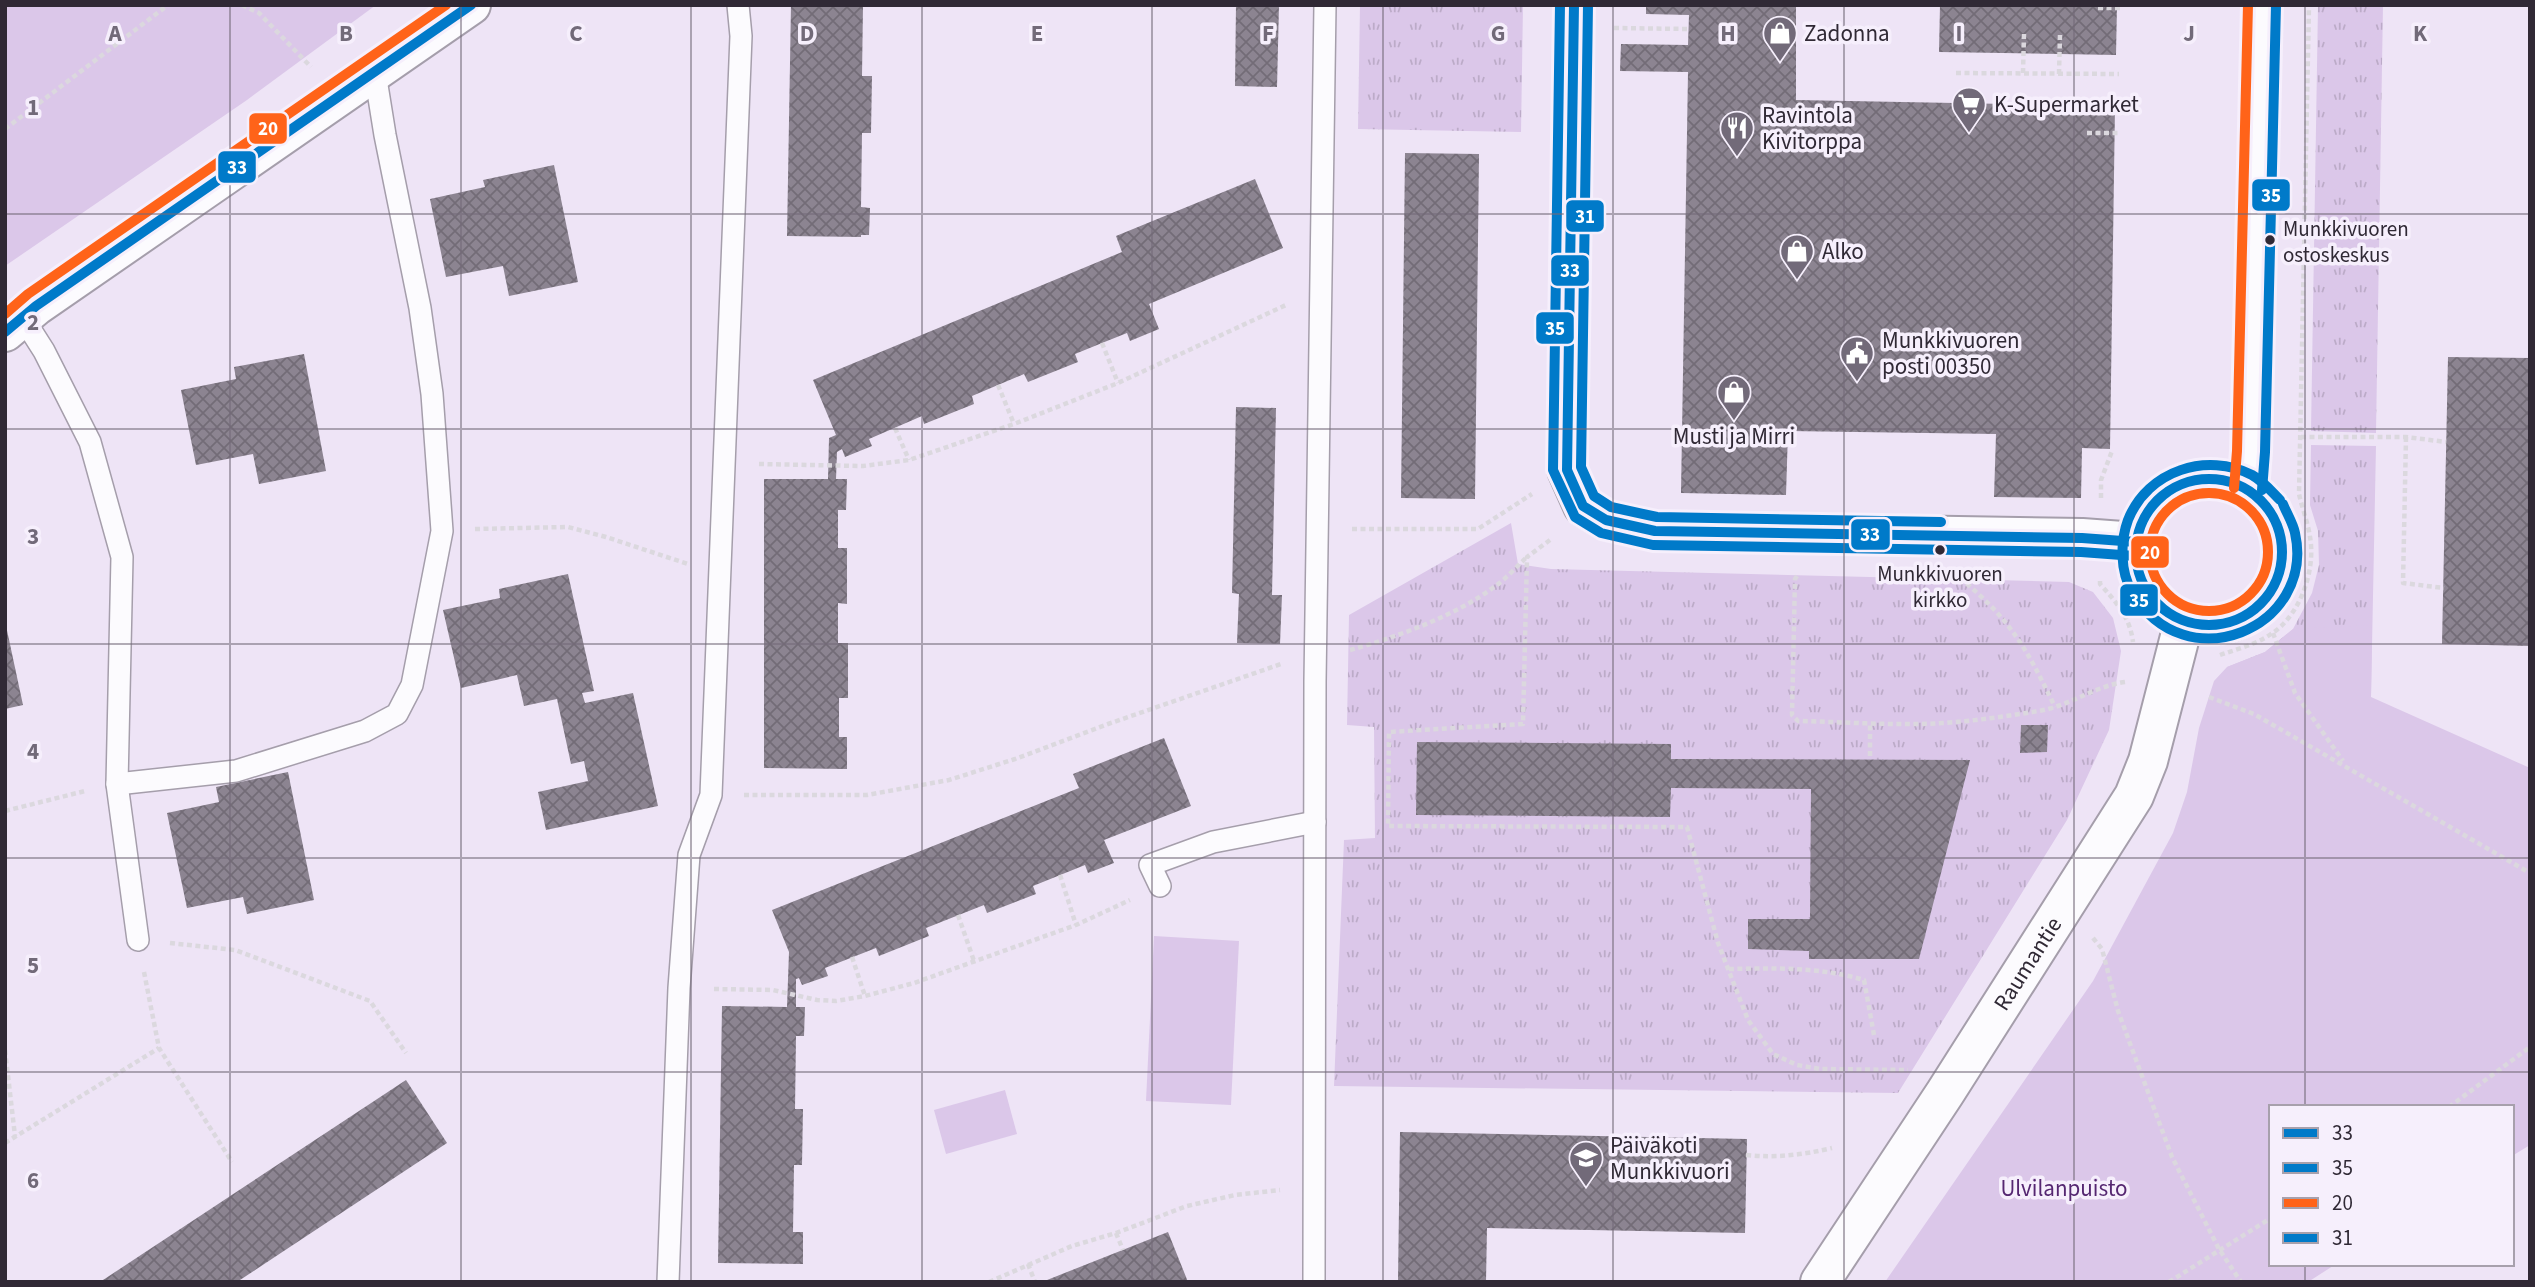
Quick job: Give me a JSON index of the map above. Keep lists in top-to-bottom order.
{
  "streets": {
    "street": ["Raumantie"]
  },
  "parks": ["Ulvilanpuisto"],
  "places": {
    "shop": ["Zadonna", "Alko", "Musti ja Mirri"],
    "supermarket": ["K-Supermarket"],
    "restaurant": ["Ravintola Kivitorppa"],
    "other": ["Munkkivuoren ostoskeskus", "Munkkivuoren kirkko"],
    "public building": ["Munkkivuoren posti 00350"],
    "school or university": ["Päiväkoti Munkkivuori"]
  },
  "lines": [
    "transit line 33",
    "transit line 35",
    "transit line 20",
    "transit line 31"
  ],
  "legend": [
    "33",
    "35",
    "20",
    "31"
  ],
  "grid": {
    "columns": [
      "A",
      "B",
      "C",
      "D",
      "E",
      "F",
      "G",
      "H",
      "I",
      "J",
      "K"
    ],
    "rows": [
      "1",
      "2",
      "3",
      "4",
      "5",
      "6"
    ]
  }
}
